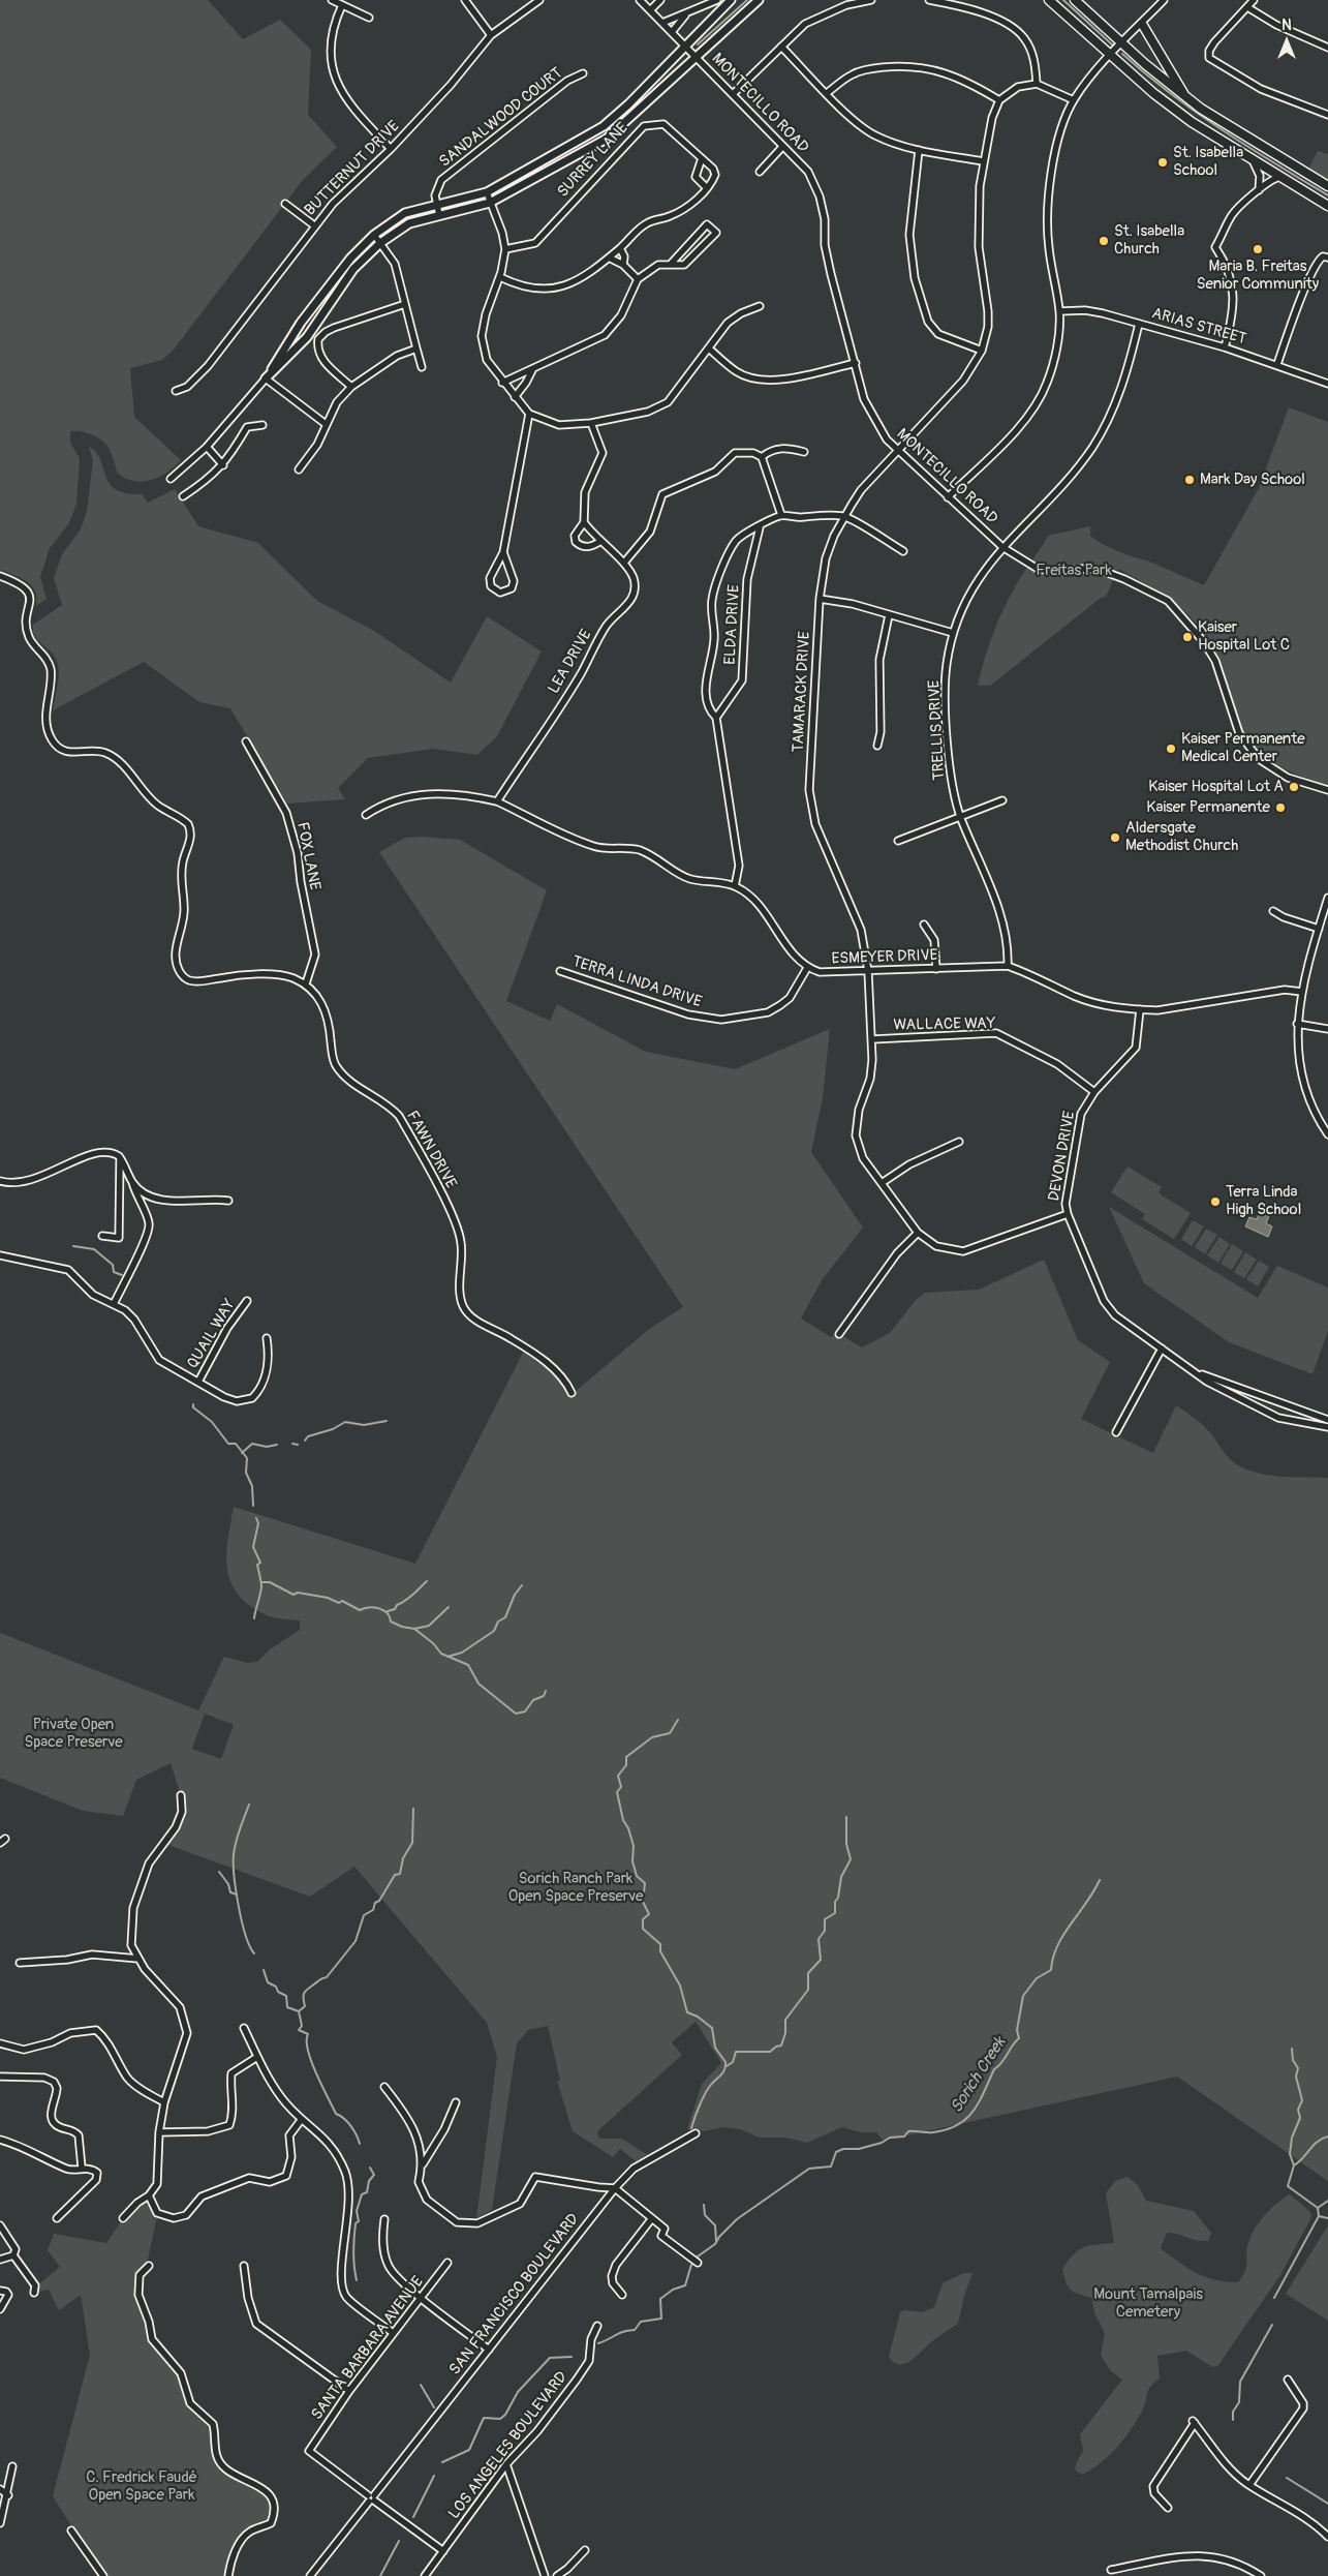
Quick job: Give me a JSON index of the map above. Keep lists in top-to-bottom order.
{
  "streets": {
    "street": [
      "MONTECILLO ROAD",
      "SANDALWOOD COURT",
      "SURREY LANE",
      "BUTTERNUT DRIVE",
      "ARIAS STREET",
      "ELDA DRIVE",
      "LEA DRIVE",
      "TAMARACK DRIVE",
      "TRELLIS DRIVE",
      "FOX LANE",
      "ESMEYER DRIVE",
      "TERRA LINDA DRIVE",
      "WALLACE WAY",
      "FAWN DRIVE",
      "DEVON DRIVE",
      "QUAIL WAY",
      "SAN FRANCISCO BOULEVARD",
      "SANTA BARBARA AVENUE",
      "LOS ANGELES BOULEVARD"
    ]
  },
  "crossings": [
    ["MONTECILLO ROAD", "TAMARACK DRIVE"],
    ["MONTECILLO ROAD", "TRELLIS DRIVE"],
    ["ARIAS STREET", "TRELLIS DRIVE"],
    ["TAMARACK DRIVE", "ESMEYER DRIVE"],
    ["TAMARACK DRIVE", "WALLACE WAY"],
    ["TAMARACK DRIVE", "DEVON DRIVE"],
    ["TRELLIS DRIVE", "ESMEYER DRIVE"],
    ["FOX LANE", "FAWN DRIVE"],
    ["ESMEYER DRIVE", "TERRA LINDA DRIVE"],
    ["ESMEYER DRIVE", "DEVON DRIVE"],
    ["WALLACE WAY", "DEVON DRIVE"],
    ["SAN FRANCISCO BOULEVARD", "SANTA BARBARA AVENUE"]
  ],
  "water": ["Sorich Creek"],
  "parks": [
    "Freitas Park",
    "Private Open Space Preserve",
    "Sorich Ranch Park Open Space Preserve",
    "Mount Tamalpais Cemetery",
    "C. Fredrick Faudé Open Space Park"
  ],
  "places": [
    "St. Isabella School",
    "St. Isabella Church",
    "Maria B. Freitas Senior Community",
    "Mark Day School",
    "Kaiser Hospital Lot C",
    "Kaiser Permanente Medical Center",
    "Kaiser Hospital Lot A",
    "Kaiser Permanente",
    "Aldersgate Methodist Church",
    "Terra Linda High School"
  ],
  "north": "top"
}
